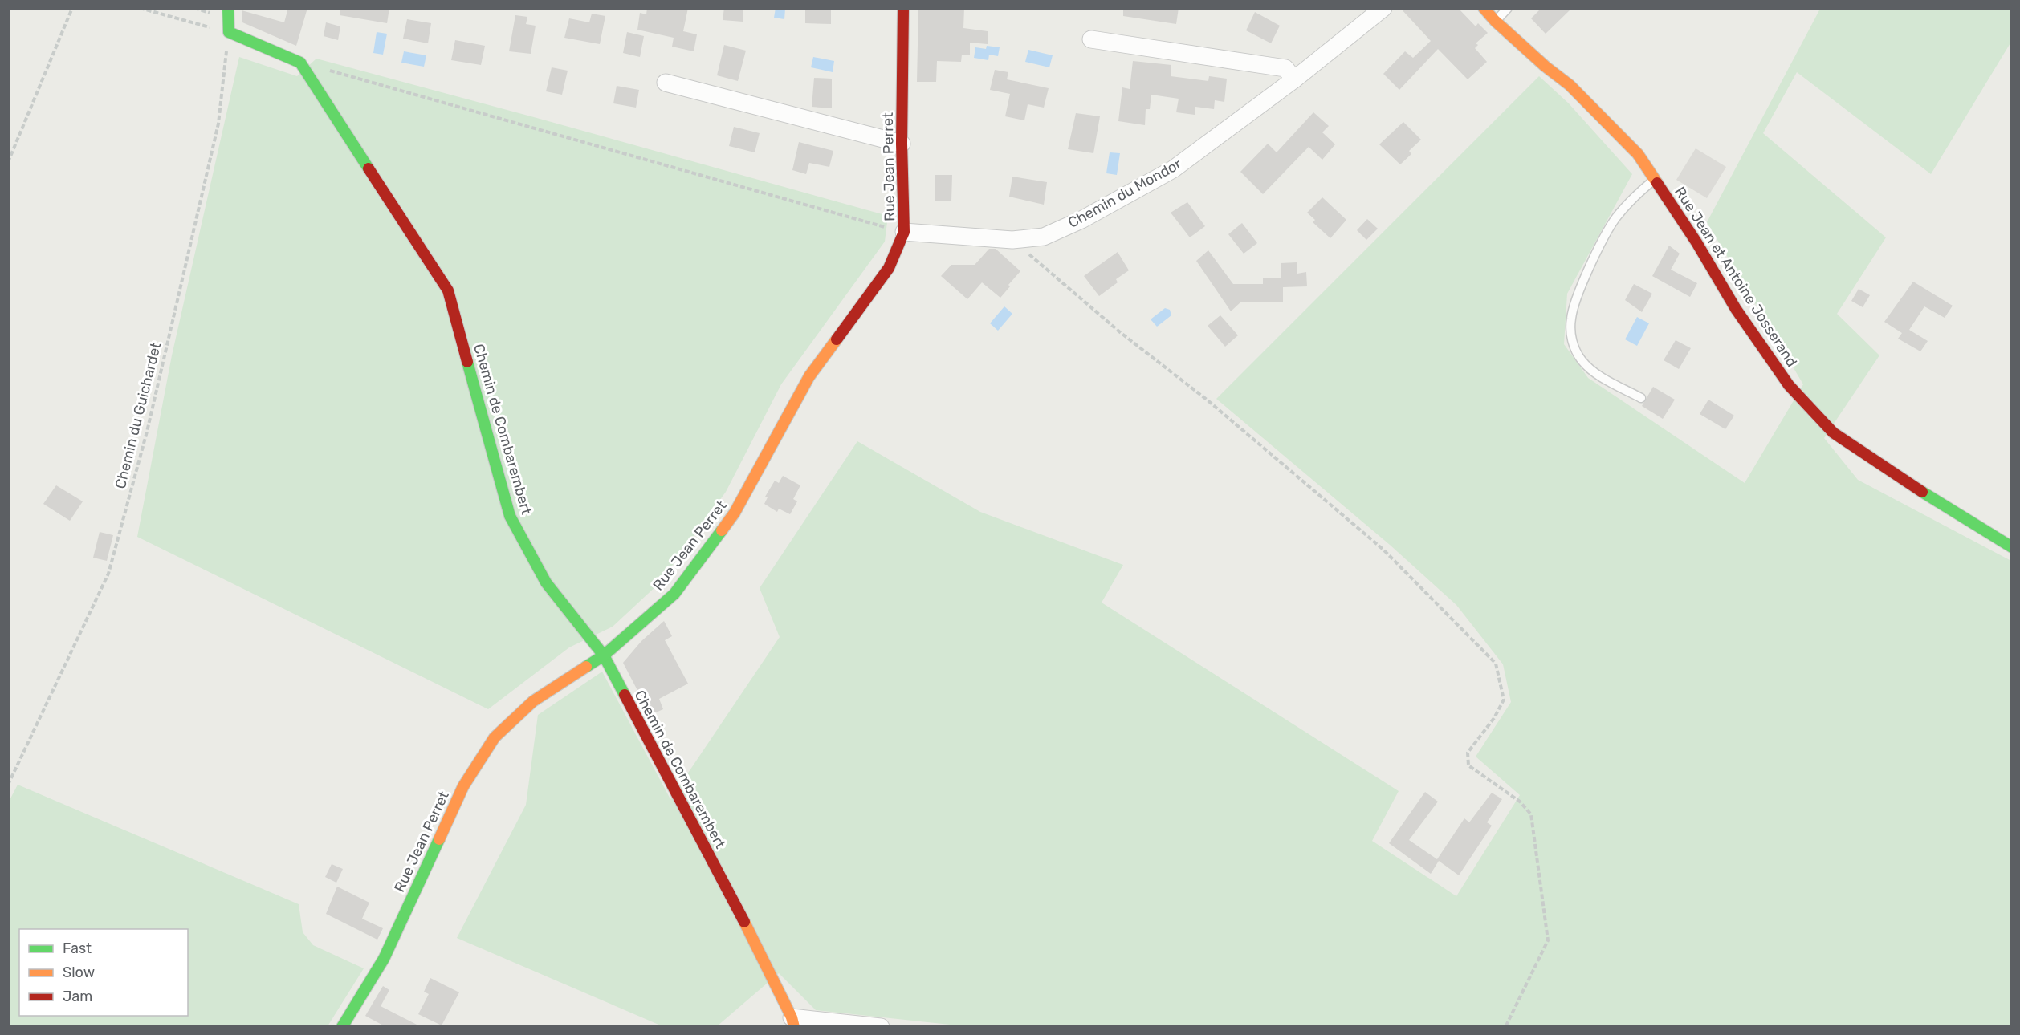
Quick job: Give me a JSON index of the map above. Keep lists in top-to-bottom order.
{
  "streets": {
    "street": [
      "Rue Jean Perret",
      "Chemin du Mondor",
      "Rue Jean et Antoine Josserand",
      "Chemin de Combarembert"
    ],
    "path": ["Chemin du Guichardet"]
  },
  "crossings": [
    ["Rue Jean Perret", "Chemin du Mondor"],
    ["Rue Jean Perret", "Chemin de Combarembert"],
    ["Chemin du Guichardet", "Chemin de Combarembert"]
  ],
  "legend": ["Fast", "Slow", "Jam"]
}
